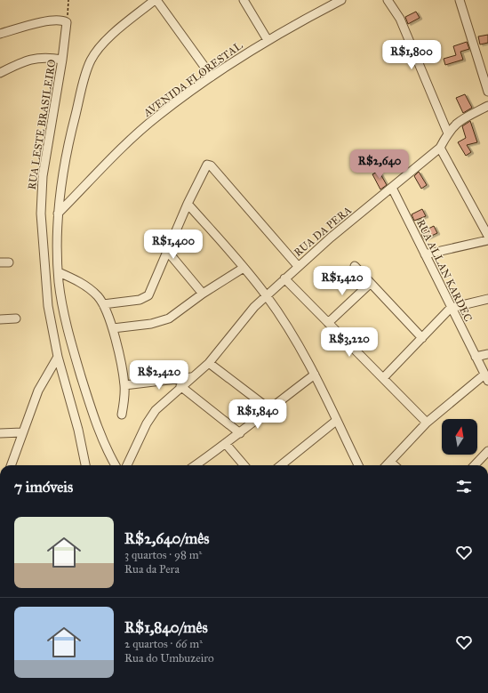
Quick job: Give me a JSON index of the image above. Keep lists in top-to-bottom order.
{
  "streets": {
    "street": [
      "AVENIDA FLORESTAL",
      "RUA LESTE BRASILEIRO",
      "RUA DA PERA",
      "RUA ALLAN KARDEC"
    ]
  },
  "crossings": [
    ["RUA DA PERA", "RUA ALLAN KARDEC"]
  ],
  "north": "top",
  "page": {
    "price": [
      "R$1,800",
      "R$2,640",
      "R$1,400",
      "R$1,420",
      "R$3,220",
      "R$2,420",
      "R$1,840"
    ],
    "heading": "7 imóveis",
    "list": [
      {
        "name": "R$2,640/mês",
        "note": "3 quartos · 98 m² · Rua da Pera"
      },
      {
        "name": "R$1,840/mês",
        "note": "2 quartos · 66 m² · Rua do Umbuzeiro"
      }
    ]
  }
}
